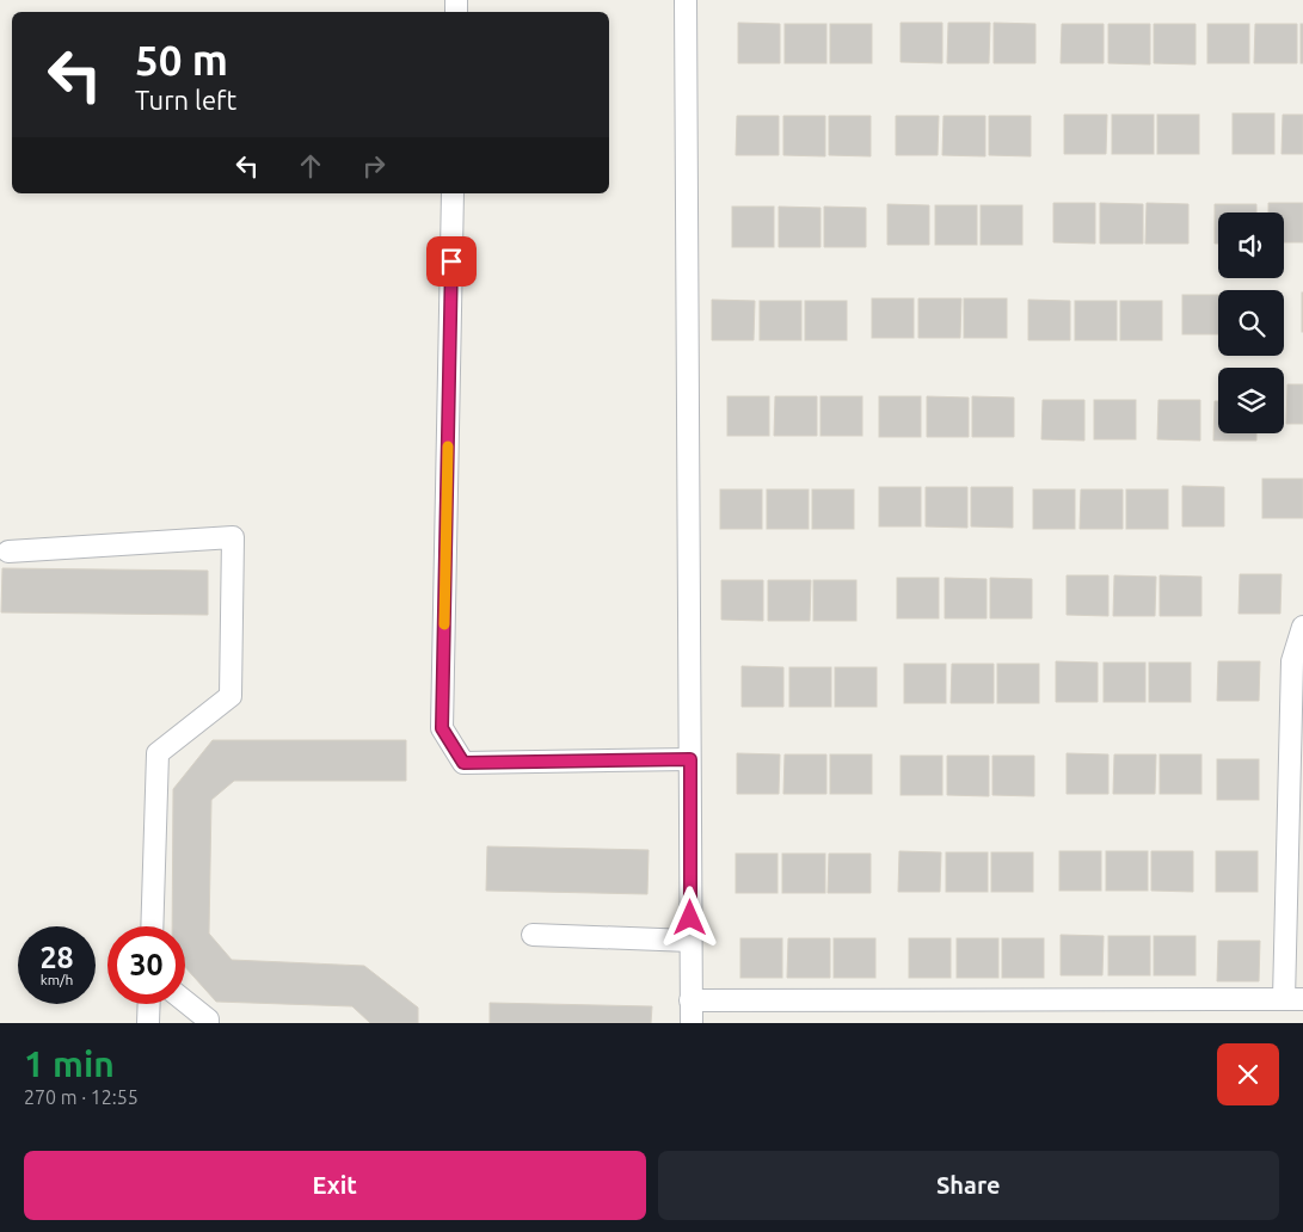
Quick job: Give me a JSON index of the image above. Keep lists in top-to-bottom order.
{
  "page": {
    "turn": ["50 m", "Turn left"],
    "speed": "28 km/h",
    "limit": "30",
    "heading": ["1 min", "270 m · 12:55"],
    "buttons": ["Exit", "Share"]
  }
}
